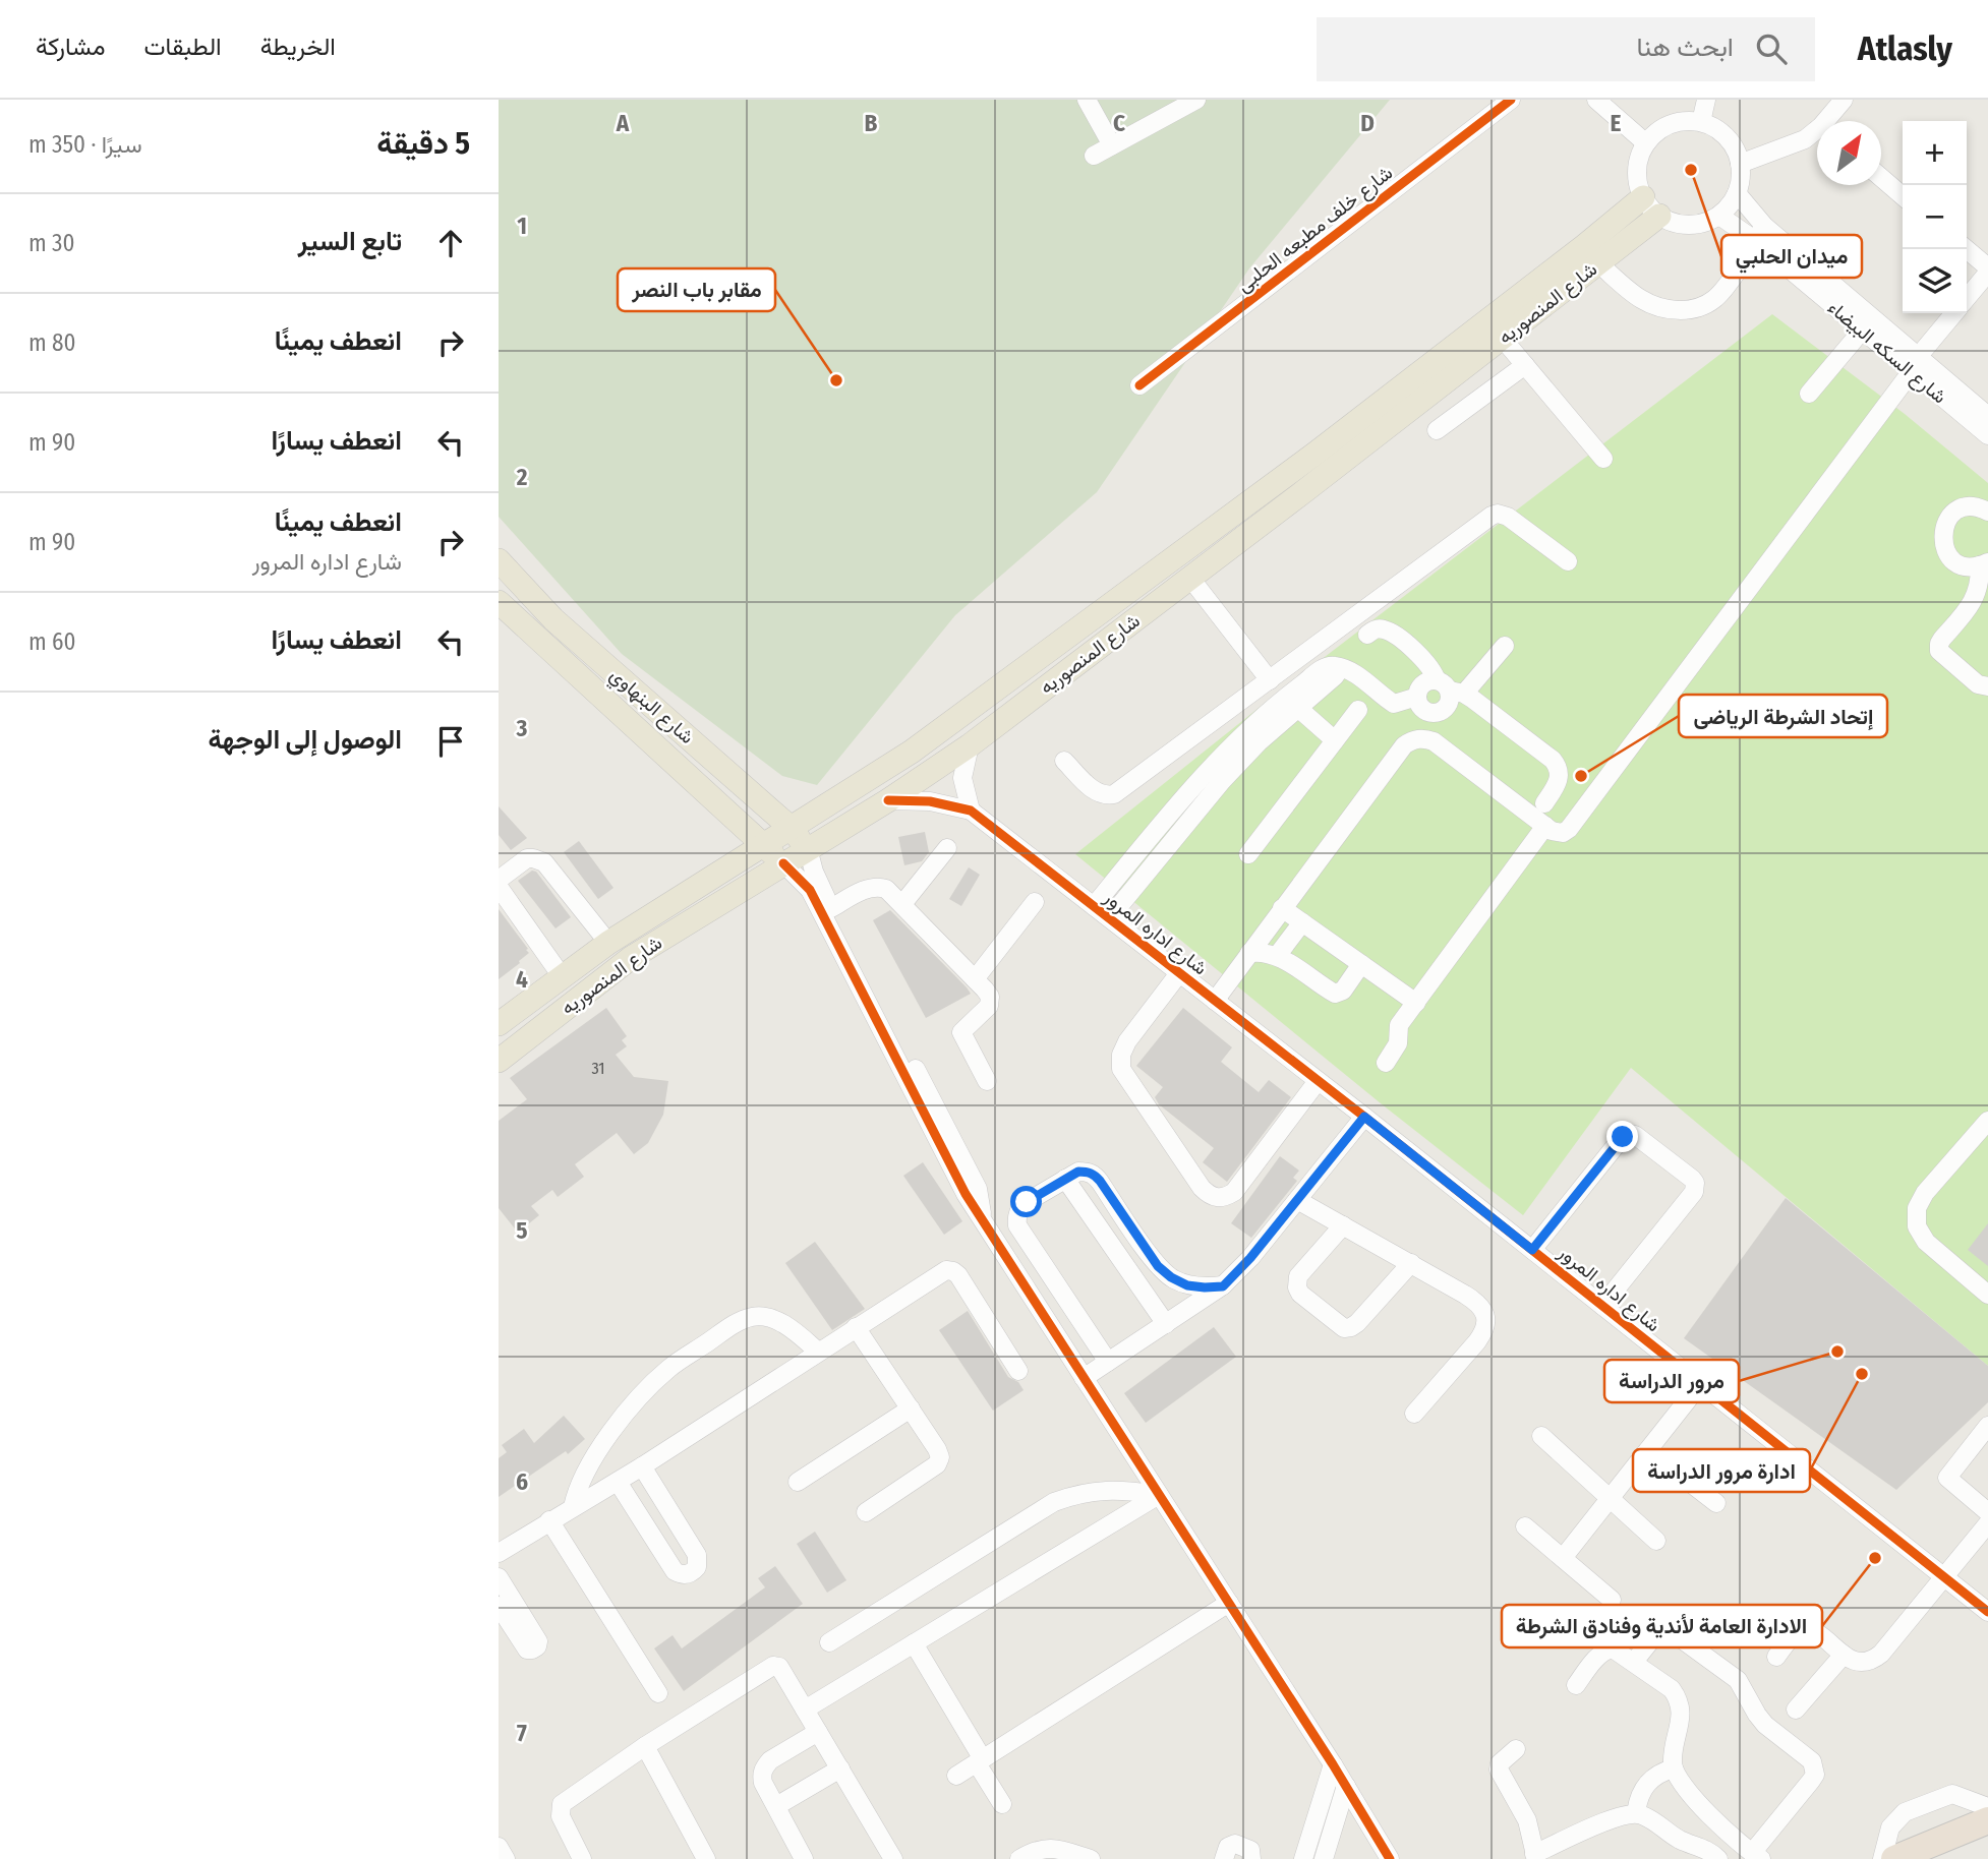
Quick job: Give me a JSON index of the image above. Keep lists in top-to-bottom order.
{
  "streets": {
    "main road": ["شارع المنصوريه", "شارع البنهاوي"],
    "street": ["شارع خلف مطبعه الحلبى", "شارع السكه البيضاء", "شارع اداره المرور"]
  },
  "crossings": [
    ["شارع المنصوريه", "شارع السكه البيضاء"],
    ["شارع المنصوريه", "شارع البنهاوي"],
    ["شارع المنصوريه", "شارع اداره المرور"]
  ],
  "places": [
    "ميدان الحلبي",
    "مقابر باب النصر",
    "إتحاد الشرطة الرياضى",
    "مرور الدراسة",
    "ادارة مرور الدراسة",
    "الادارة العامة لأندية وفنادق الشرطة"
  ],
  "house_numbers": ["31"],
  "north": "top right",
  "page": {
    "header": "Atlasly",
    "search": "ابحث هنا",
    "nav": ["الخريطة", "الطبقات", "مشاركة"],
    "heading": ["5 دقيقة", "سيرًا · 350 m"],
    "map_buttons": ["+", "−"],
    "list": [
      ["تابع السير", "30 m"],
      ["انعطف يمينًا", "80 m"],
      ["انعطف يسارًا", "90 m"],
      ["انعطف يمينًا", "شارع اداره المرور", "90 m"],
      ["انعطف يسارًا", "60 m"],
      "الوصول إلى الوجهة"
    ]
  },
  "grid": {
    "columns": [
      "A",
      "B",
      "C",
      "D",
      "E"
    ],
    "rows": [
      "1",
      "2",
      "3",
      "4",
      "5",
      "6",
      "7"
    ]
  }
}
